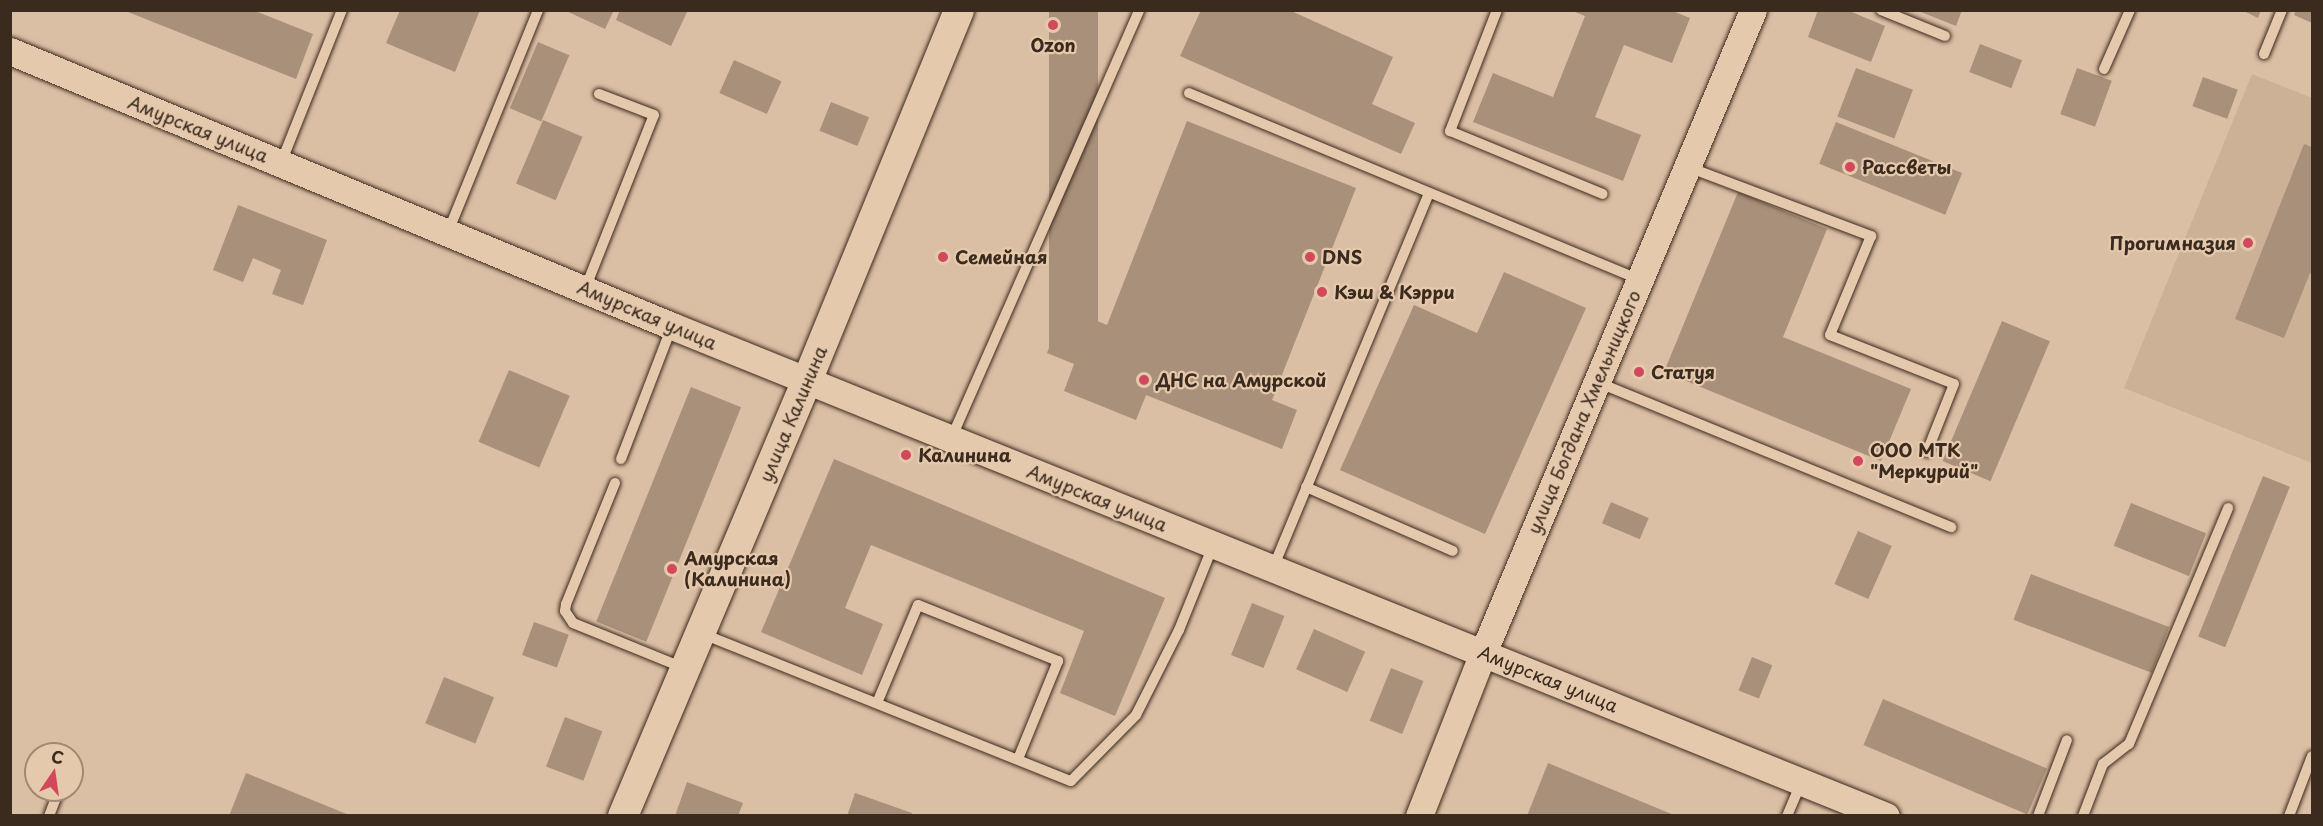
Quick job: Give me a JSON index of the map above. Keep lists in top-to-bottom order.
{
  "streets": {
    "main road": ["улица Калинина"],
    "street": ["Амурская улица", "улица Богдана Хмельницкого"]
  },
  "crossings": [
    ["Амурская улица", "улица Богдана Хмельницкого"],
    ["Амурская улица", "улица Калинина"]
  ],
  "places": [
    "Ozon",
    "Рассветы",
    "Прогимназия",
    "Семейная",
    "DNS",
    "Кэш & Кэрри",
    "Статуя",
    "ДНС на Амурской",
    "Калинина",
    "ООО МТК \"Меркурий\"",
    "Амурская (Калинина)"
  ],
  "north": "top"
}
